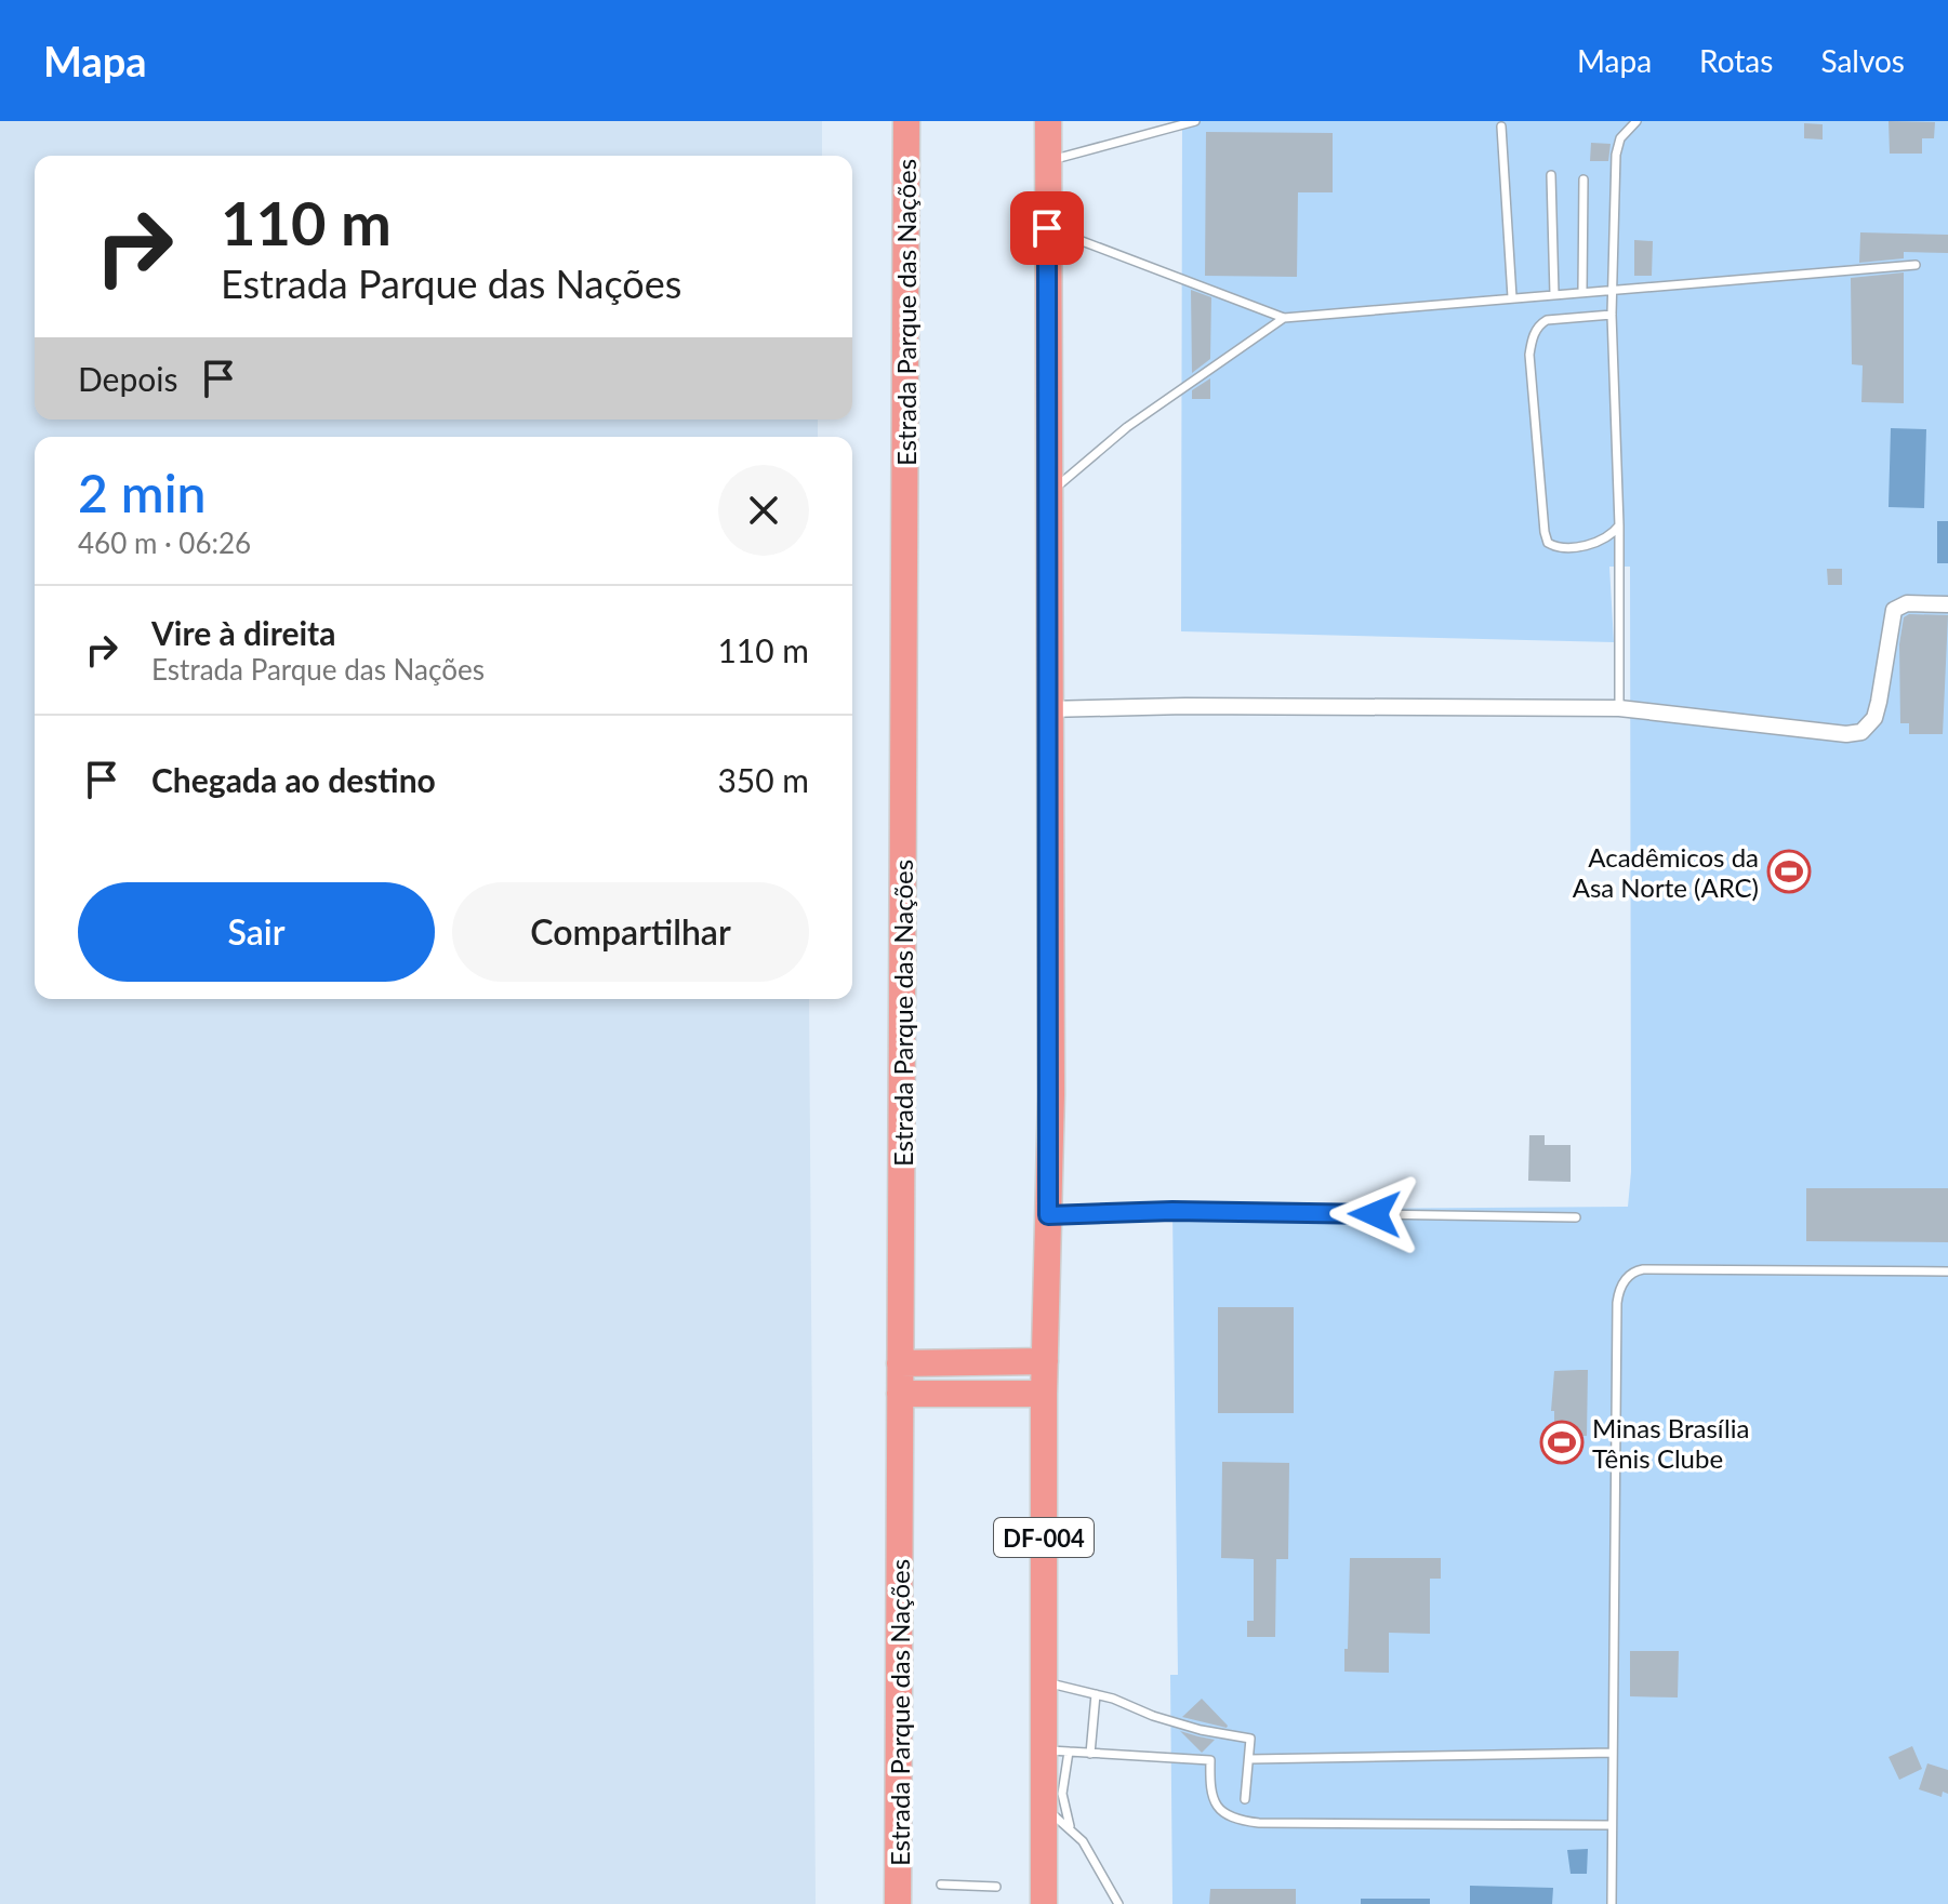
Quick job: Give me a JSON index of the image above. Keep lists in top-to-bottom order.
{
  "streets": {
    "highway": ["Estrada Parque das Nações", "DF-004"]
  },
  "places": {
    "sports": ["Acadêmicos da Asa Norte (ARC)", "Minas Brasília Tênis Clube"]
  },
  "page": {
    "header": "Mapa",
    "nav": ["Mapa", "Rotas", "Salvos"],
    "turn": ["110 m", "Estrada Parque das Nações"],
    "then": "Depois",
    "heading": ["2 min", "460 m · 06:26"],
    "list": [
      {
        "name": "Vire à direita",
        "note": "Estrada Parque das Nações",
        "value": "110 m"
      },
      {
        "name": "Chegada ao destino",
        "value": "350 m"
      }
    ],
    "buttons": ["Sair", "Compartilhar"]
  }
}
